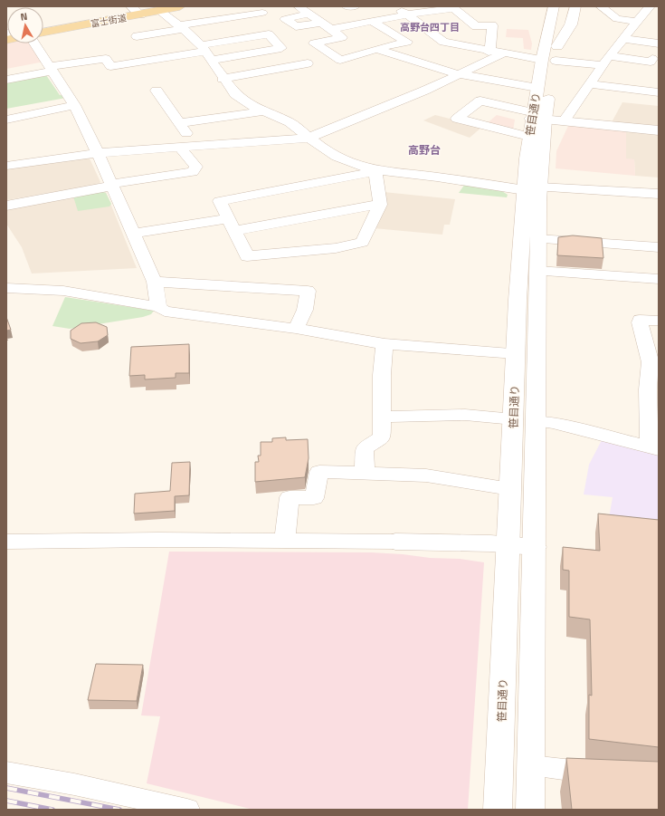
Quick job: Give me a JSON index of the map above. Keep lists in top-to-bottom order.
{
  "streets": {
    "main road": ["富士街道", "笹目通り"]
  },
  "districts": ["高野台四丁目", "高野台"],
  "north": "top"
}
